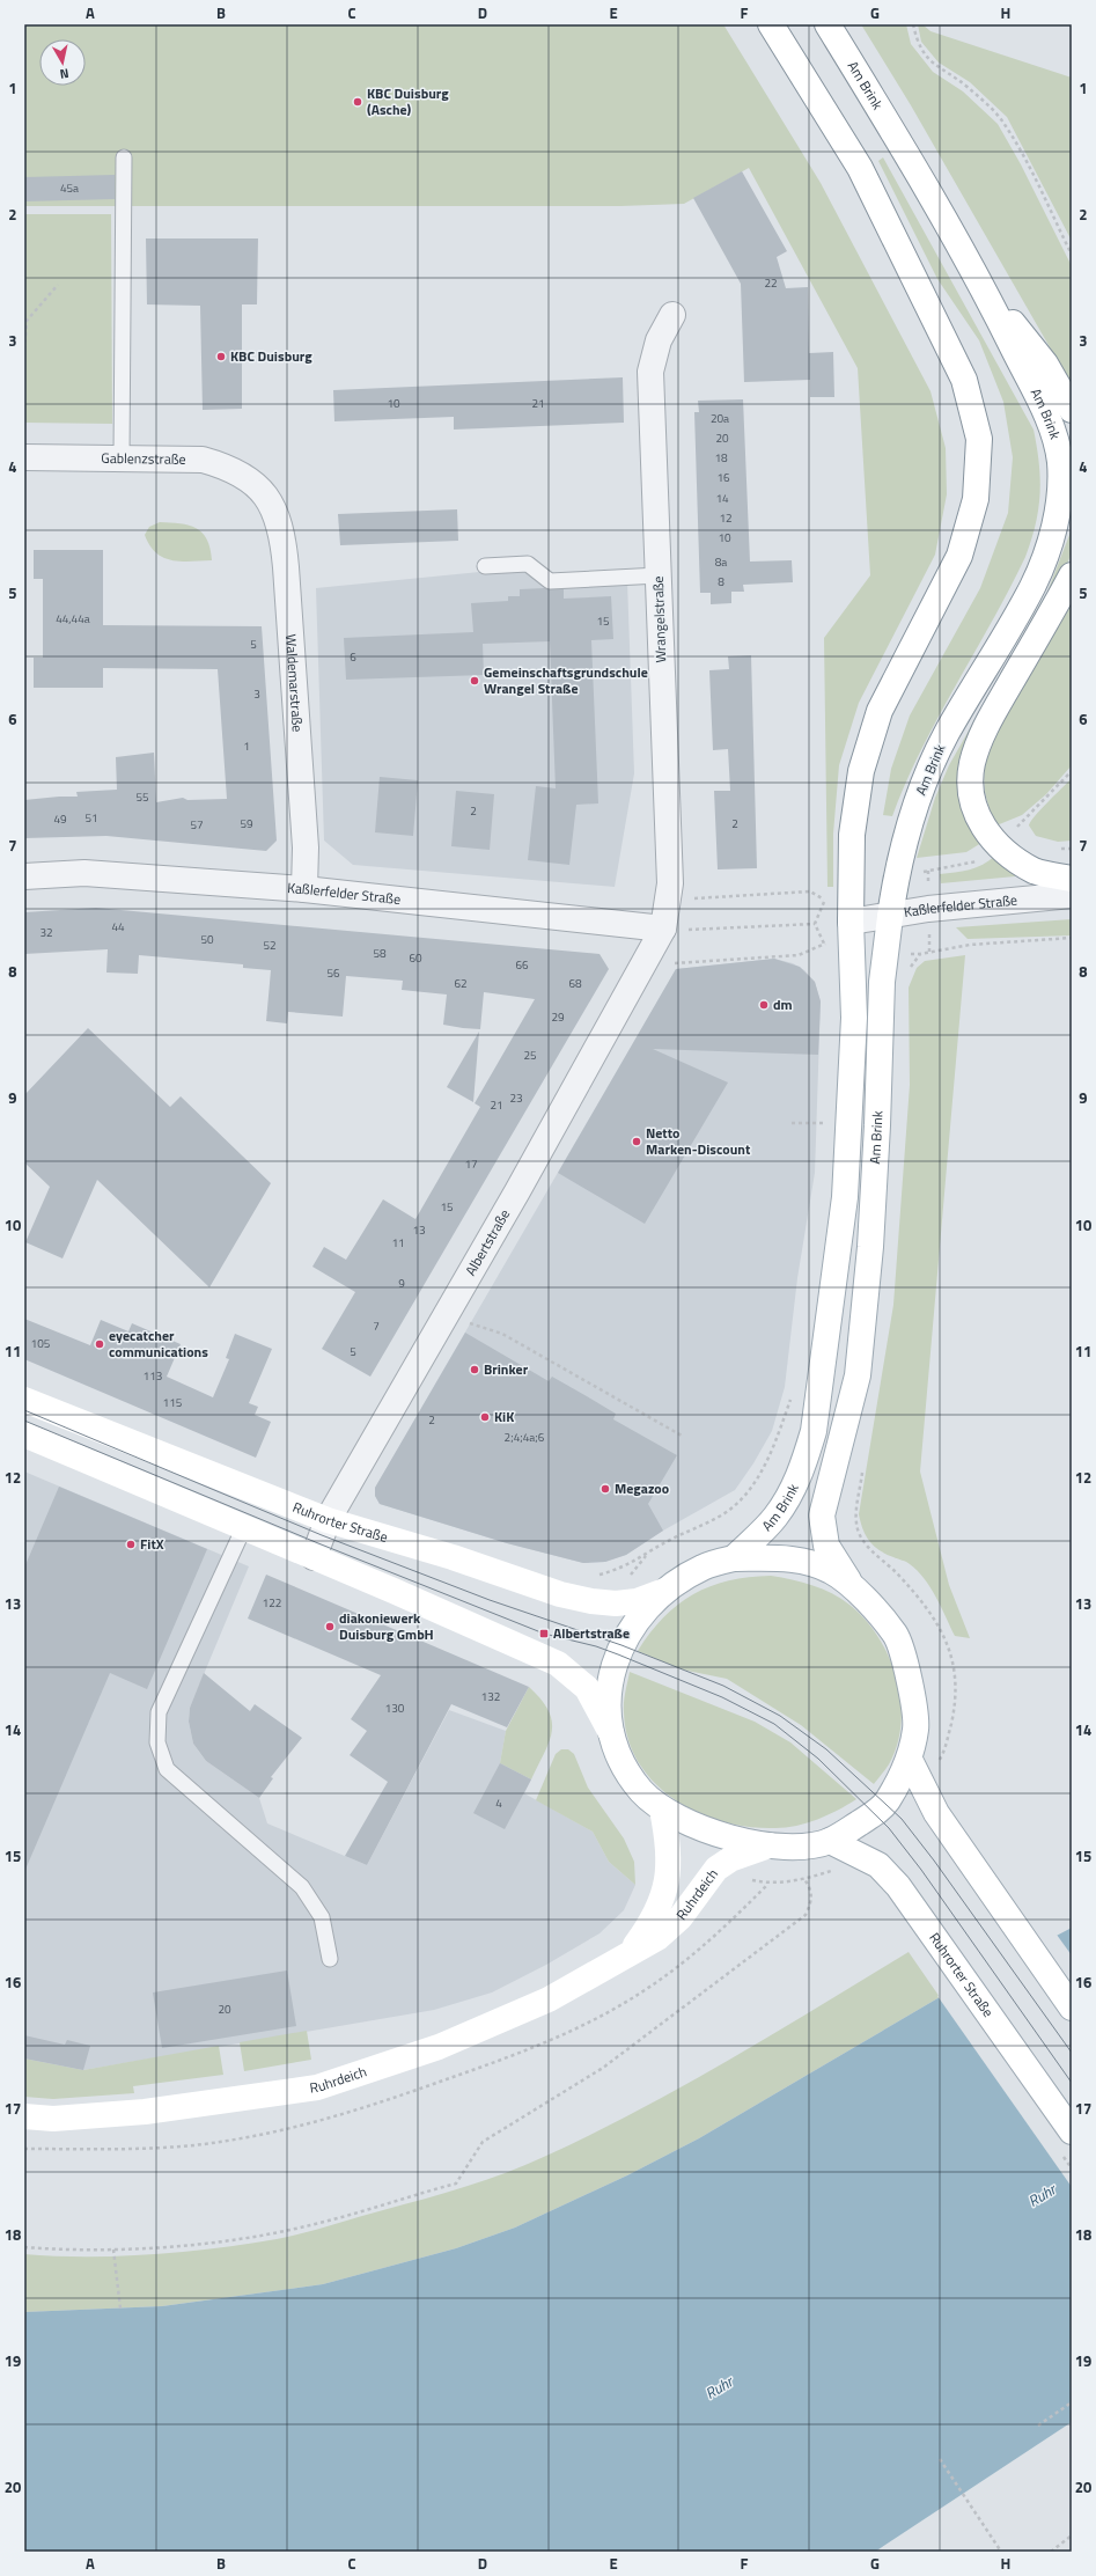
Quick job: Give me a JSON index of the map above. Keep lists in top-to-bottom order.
{
  "streets": {
    "main road": ["Am Brink", "Ruhrorter Straße", "Ruhrdeich"],
    "street": [
      "Gablenzstraße",
      "Wrangelstraße",
      "Waldemarstraße",
      "Kaßlerfelder Straße",
      "Albertstraße"
    ]
  },
  "crossings": [
    ["Am Brink", "Kaßlerfelder Straße"],
    ["Am Brink", "Ruhrorter Straße"],
    ["Gablenzstraße", "Waldemarstraße"],
    ["Wrangelstraße", "Kaßlerfelder Straße"],
    ["Wrangelstraße", "Albertstraße"],
    ["Waldemarstraße", "Kaßlerfelder Straße"],
    ["Kaßlerfelder Straße", "Albertstraße"],
    ["Albertstraße", "Ruhrorter Straße"],
    ["Ruhrorter Straße", "Ruhrdeich"]
  ],
  "water": ["Ruhr"],
  "places": {
    "other": [
      "KBC Duisburg (Asche)",
      "KBC Duisburg",
      "Gemeinschaftsgrundschule Wrangel Straße",
      "dm",
      "Netto Marken-Discount",
      "eyecatcher communications",
      "Brinker",
      "KiK",
      "Megazoo",
      "FitX",
      "diakoniewerk Duisburg GmbH"
    ],
    "transit": ["Albertstraße"]
  },
  "house_numbers": [
    "45a",
    "22",
    "10",
    "21",
    "20a",
    "20",
    "18",
    "16",
    "14",
    "12",
    "10",
    "8a",
    "8",
    "44,44a",
    "15",
    "5",
    "6",
    "3",
    "1",
    "55",
    "2",
    "51",
    "49",
    "59",
    "2",
    "57",
    "44",
    "32",
    "50",
    "52",
    "58",
    "60",
    "66",
    "56",
    "62",
    "68",
    "29",
    "25",
    "23",
    "21",
    "17",
    "15",
    "13",
    "11",
    "9",
    "7",
    "105",
    "5",
    "113",
    "115",
    "2",
    "2;4;4a;6",
    "122",
    "132",
    "130",
    "4",
    "20"
  ],
  "north": "bottom",
  "grid": {
    "columns": [
      "A",
      "B",
      "C",
      "D",
      "E",
      "F",
      "G",
      "H"
    ],
    "rows": [
      "1",
      "2",
      "3",
      "4",
      "5",
      "6",
      "7",
      "8",
      "9",
      "10",
      "11",
      "12",
      "13",
      "14",
      "15",
      "16",
      "17",
      "18",
      "19",
      "20"
    ]
  }
}
